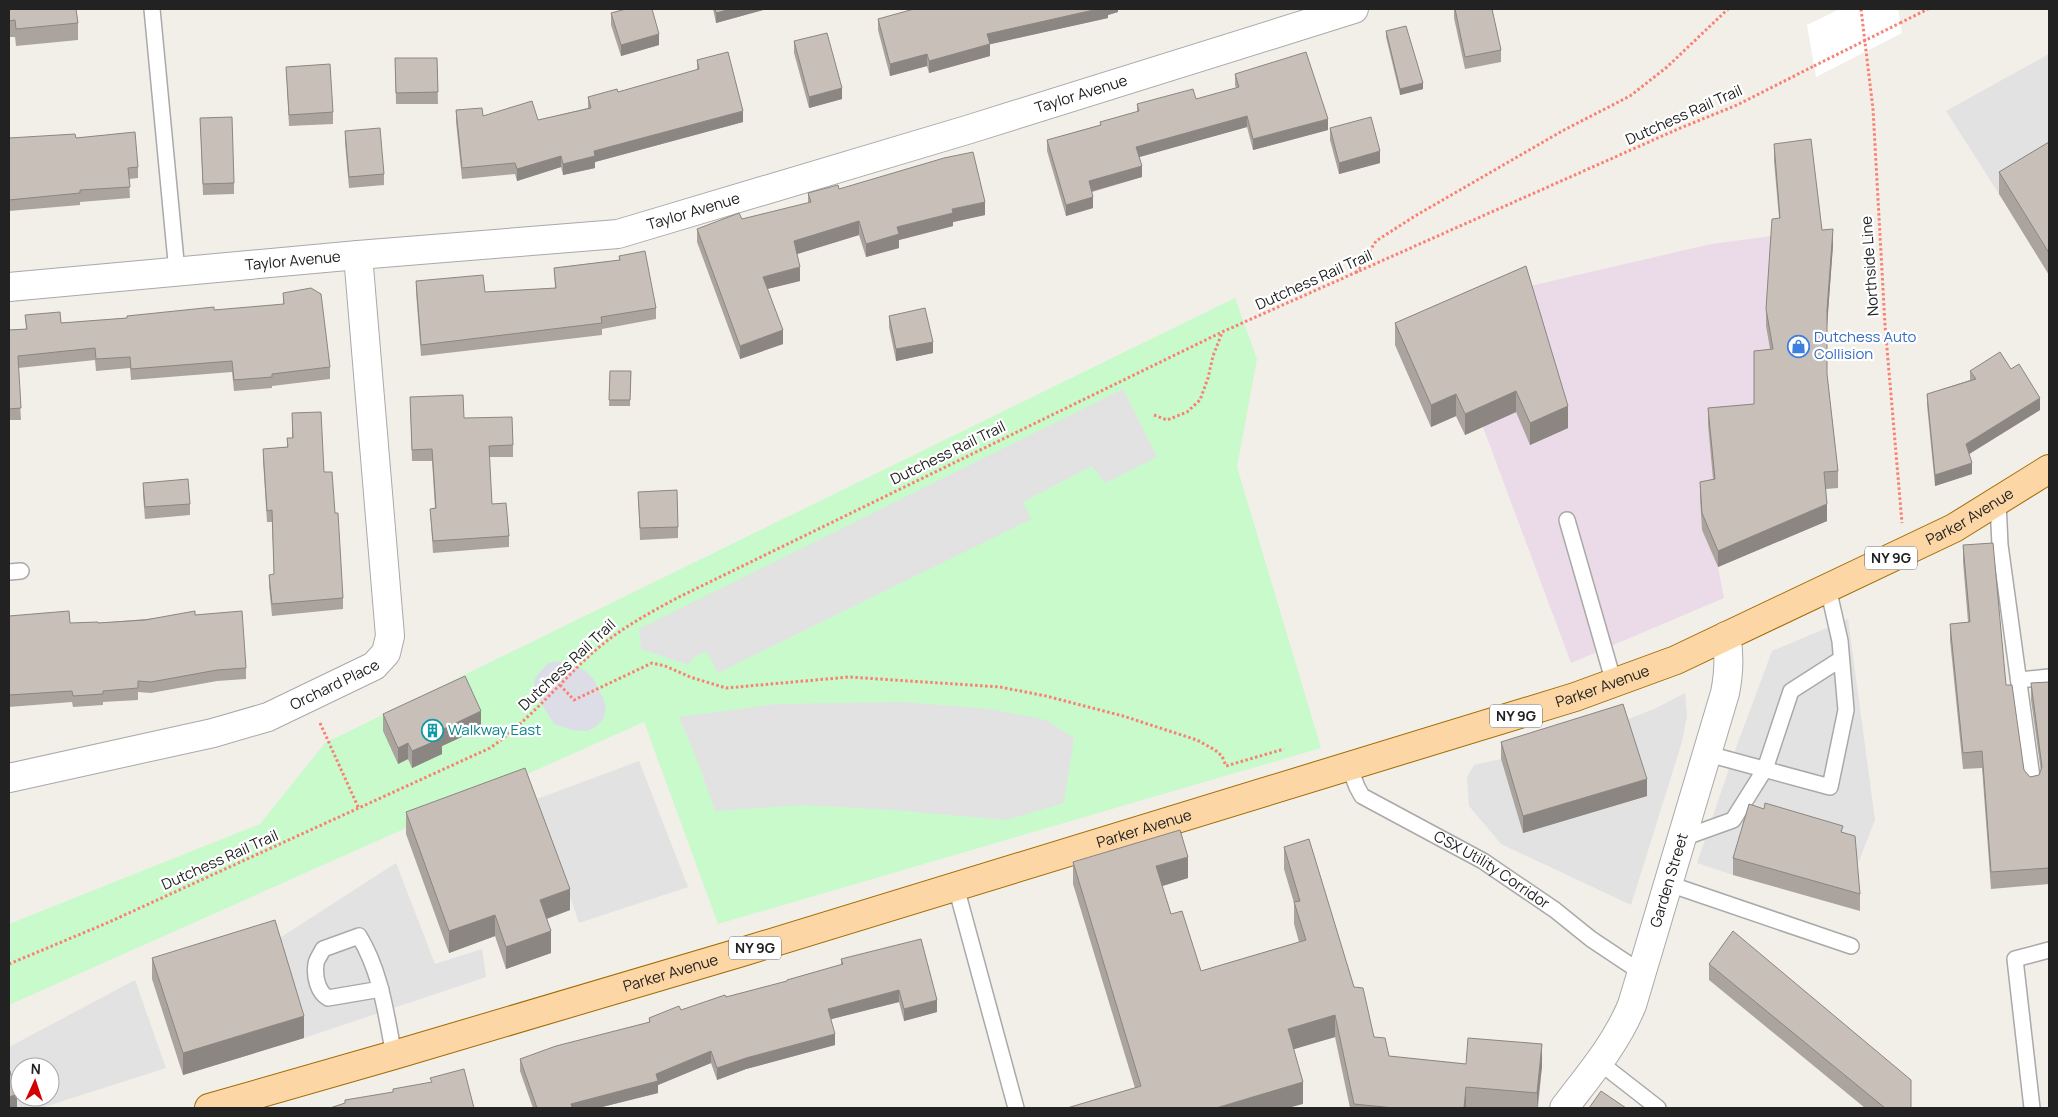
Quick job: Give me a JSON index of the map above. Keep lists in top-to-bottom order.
{
  "streets": {
    "main road": ["Parker Avenue", "NY 9G"],
    "street": ["Taylor Avenue", "Orchard Place", "Garden Street"],
    "lane": ["CSX Utility Corridor"],
    "path": ["Dutchess Rail Trail", "Northside Line"]
  },
  "crossings": [
    ["Taylor Avenue", "Orchard Place"],
    ["Northside Line", "Parker Avenue"],
    ["Parker Avenue", "CSX Utility Corridor"],
    ["Parker Avenue", "Garden Street"],
    ["CSX Utility Corridor", "Garden Street"]
  ],
  "places": {
    "shop": ["Dutchess Auto Collision"],
    "building": ["Walkway East"]
  },
  "north": "top"
}
